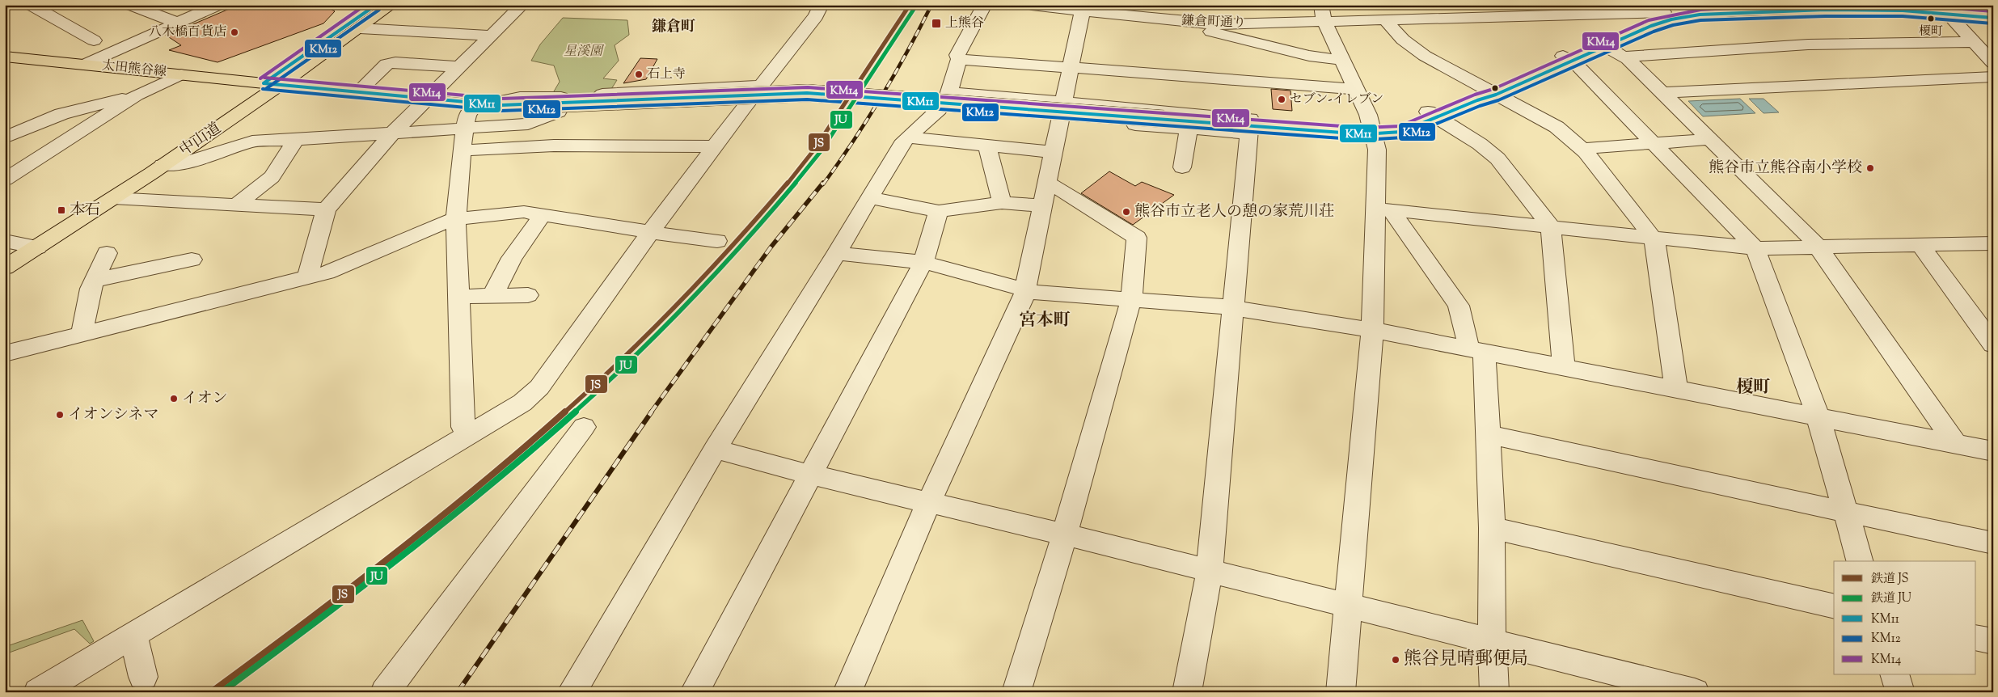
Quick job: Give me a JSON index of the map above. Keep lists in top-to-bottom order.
{
  "streets": {
    "main road": ["太田熊谷線", "中山道"],
    "street": ["鎌倉町通り"]
  },
  "crossings": [
    ["太田熊谷線", "中山道"]
  ],
  "districts": ["鎌倉町", "宮本町", "榎町"],
  "parks": ["星溪園"],
  "places": {
    "other": [
      "榎町",
      "八木橋百貨店",
      "石上寺",
      "セブン-イレブン",
      "熊谷市立熊谷南小学校",
      "熊谷市立老人の憩の家荒川荘",
      "イオン",
      "イオンシネマ",
      "熊谷見晴郵便局"
    ],
    "transit": ["上熊谷", "本石"]
  },
  "lines": [
    "rail line JS",
    "transit line KM11",
    "transit line KM14",
    "rail line JU",
    "transit line KM12"
  ],
  "legend": [
    "鉄道 JS",
    "鉄道 JU",
    "KM11",
    "KM12",
    "KM14"
  ]
}
